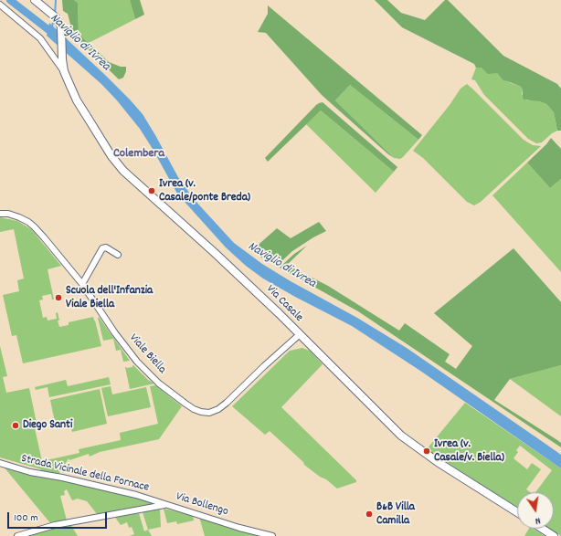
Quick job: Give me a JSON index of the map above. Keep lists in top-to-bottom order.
{
  "streets": {
    "main road": ["Via Casale"],
    "street": ["Viale Biella", "Strada Vicinale della Fornace", "Via Bollengo"]
  },
  "crossings": [
    ["Via Casale", "Viale Biella"],
    ["Strada Vicinale della Fornace", "Via Bollengo"]
  ],
  "districts": ["Colembera"],
  "water": ["Naviglio di Ivrea"],
  "places": [
    "Ivrea (v. Casale/ponte Breda)",
    "Scuola dell'Infanzia Viale Biella",
    "Diego Santi",
    "Ivrea (v. Casale/v. Biella)",
    "B&B Villa Camilla"
  ],
  "scale_bar": "100 m",
  "north": "bottom"
}
